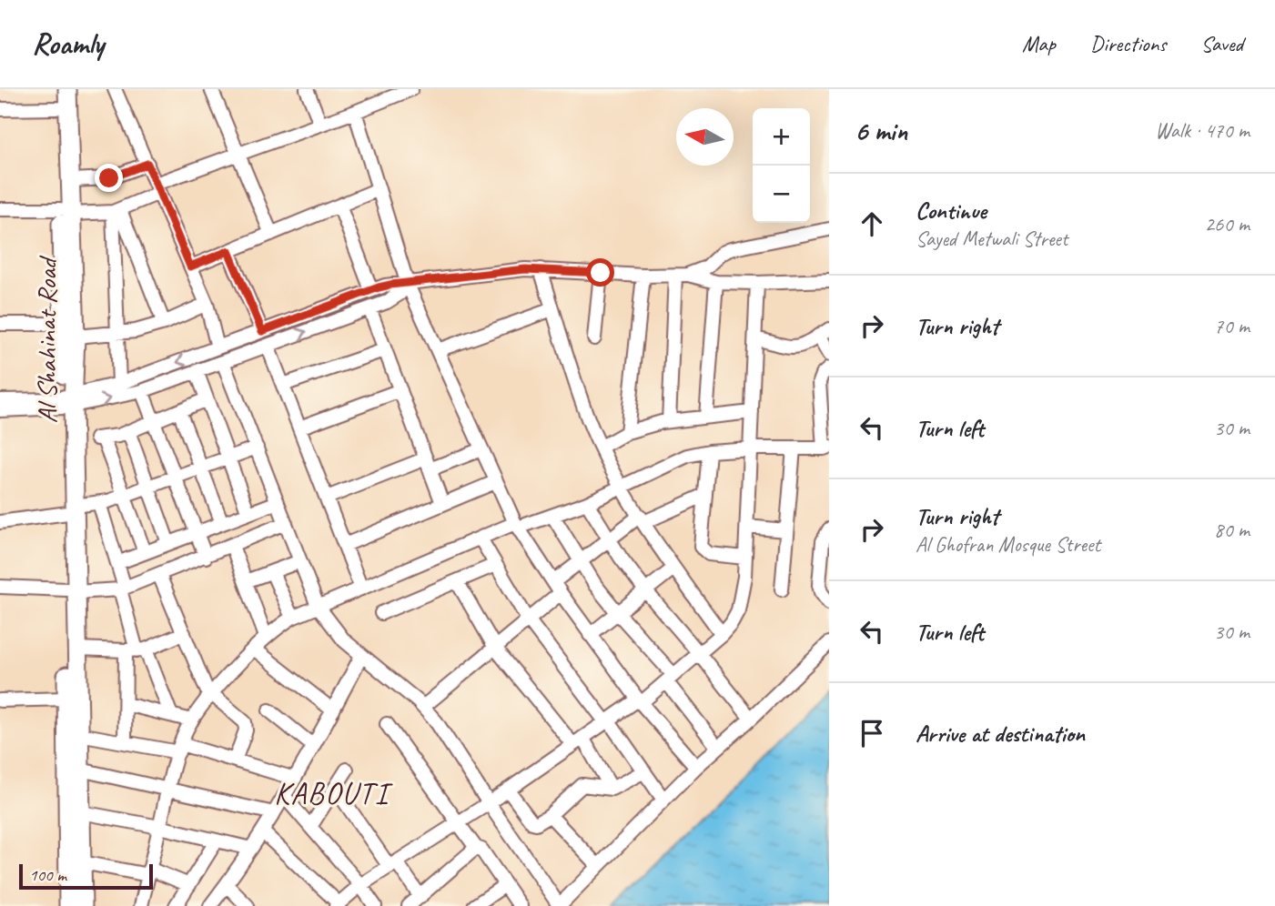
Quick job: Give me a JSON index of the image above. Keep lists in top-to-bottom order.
{
  "streets": {
    "main road": ["Al Shahinat Road"]
  },
  "districts": ["KABOUTI"],
  "scale_bar": "100 m",
  "north": "left",
  "page": {
    "header": "Roamly",
    "nav": ["Map", "Directions", "Saved"],
    "heading": ["6 min", "Walk · 470 m"],
    "map_buttons": ["+", "−"],
    "list": [
      ["Continue", "Sayed Metwali Street", "260 m"],
      ["Turn right", "70 m"],
      ["Turn left", "30 m"],
      ["Turn right", "Al Ghofran Mosque Street", "80 m"],
      ["Turn left", "30 m"],
      "Arrive at destination"
    ],
    "scale": "100 m"
  }
}
